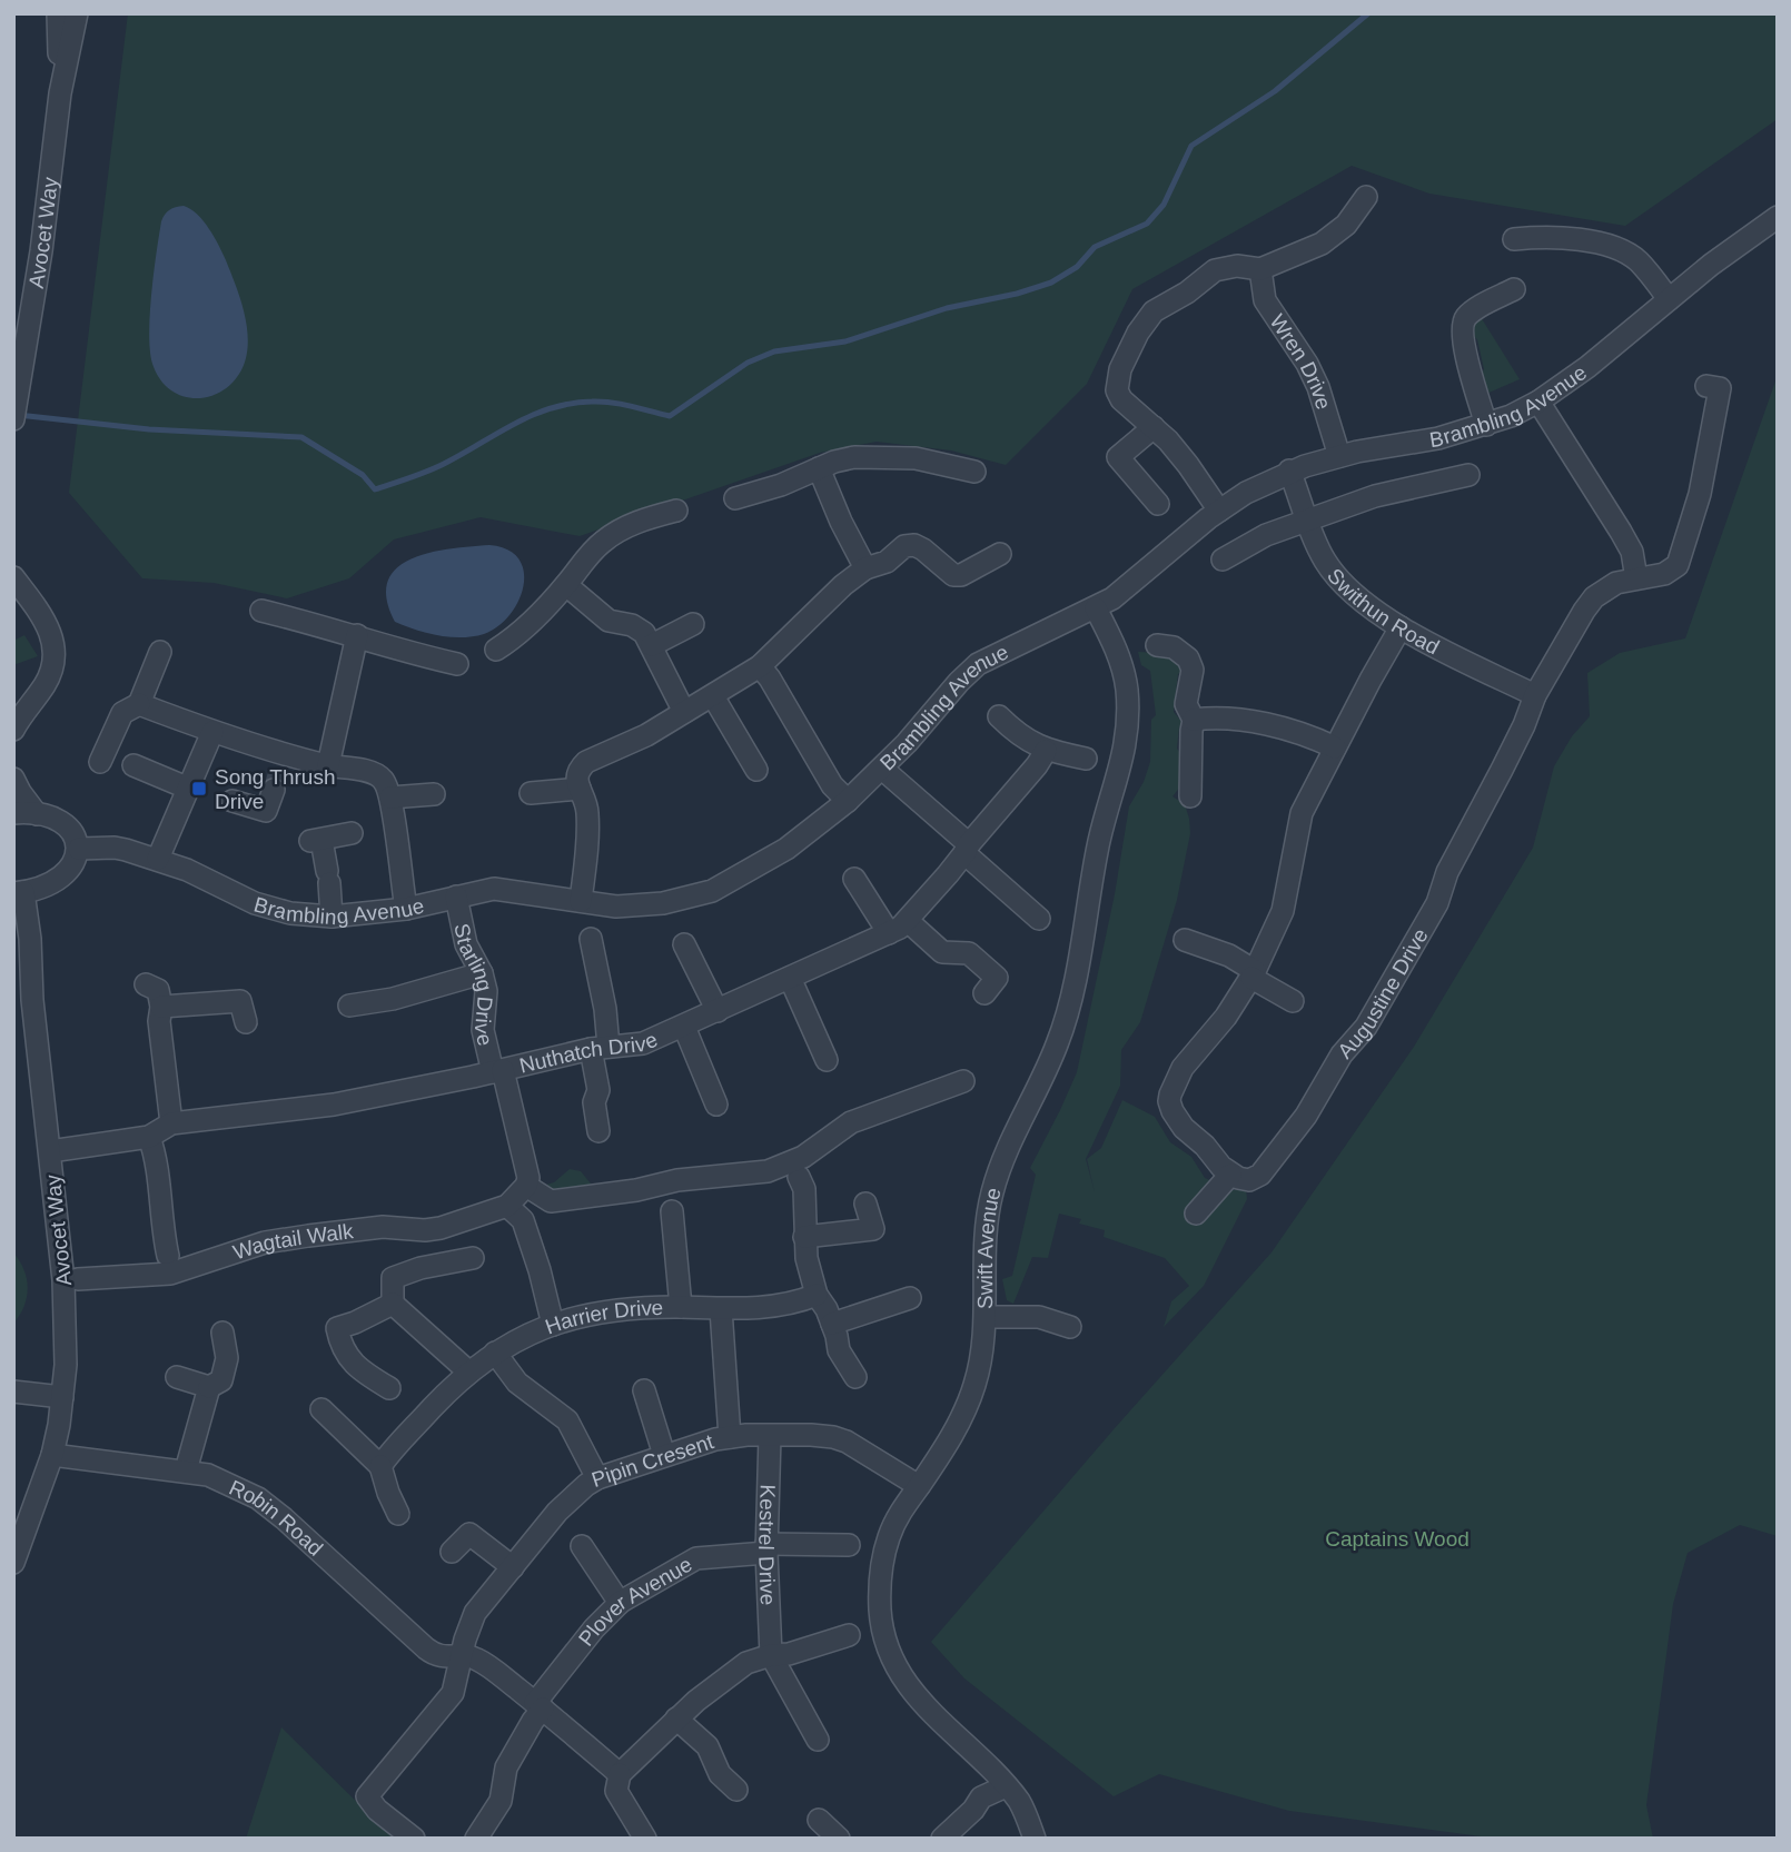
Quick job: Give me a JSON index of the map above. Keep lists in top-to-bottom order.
{
  "streets": {
    "street": [
      "Avocet Way",
      "Wren Drive",
      "Brambling Avenue",
      "Swithun Road",
      "Starling Drive",
      "Augustine Drive",
      "Nuthatch Drive",
      "Wagtail Walk",
      "Swift Avenue",
      "Harrier Drive",
      "Pipin Cresent",
      "Robin Road",
      "Kestrel Drive",
      "Plover Avenue"
    ]
  },
  "crossings": [
    ["Avocet Way", "Nuthatch Drive"],
    ["Avocet Way", "Robin Road"],
    ["Wren Drive", "Brambling Avenue"],
    ["Brambling Avenue", "Swithun Road"],
    ["Brambling Avenue", "Starling Drive"],
    ["Brambling Avenue", "Swift Avenue"],
    ["Swithun Road", "Augustine Drive"],
    ["Starling Drive", "Nuthatch Drive"],
    ["Swift Avenue", "Pipin Cresent"],
    ["Pipin Cresent", "Robin Road"],
    ["Pipin Cresent", "Kestrel Drive"],
    ["Robin Road", "Plover Avenue"],
    ["Kestrel Drive", "Plover Avenue"]
  ],
  "parks": ["Captains Wood"],
  "places": {
    "transit": ["Song Thrush Drive"]
  }
}
